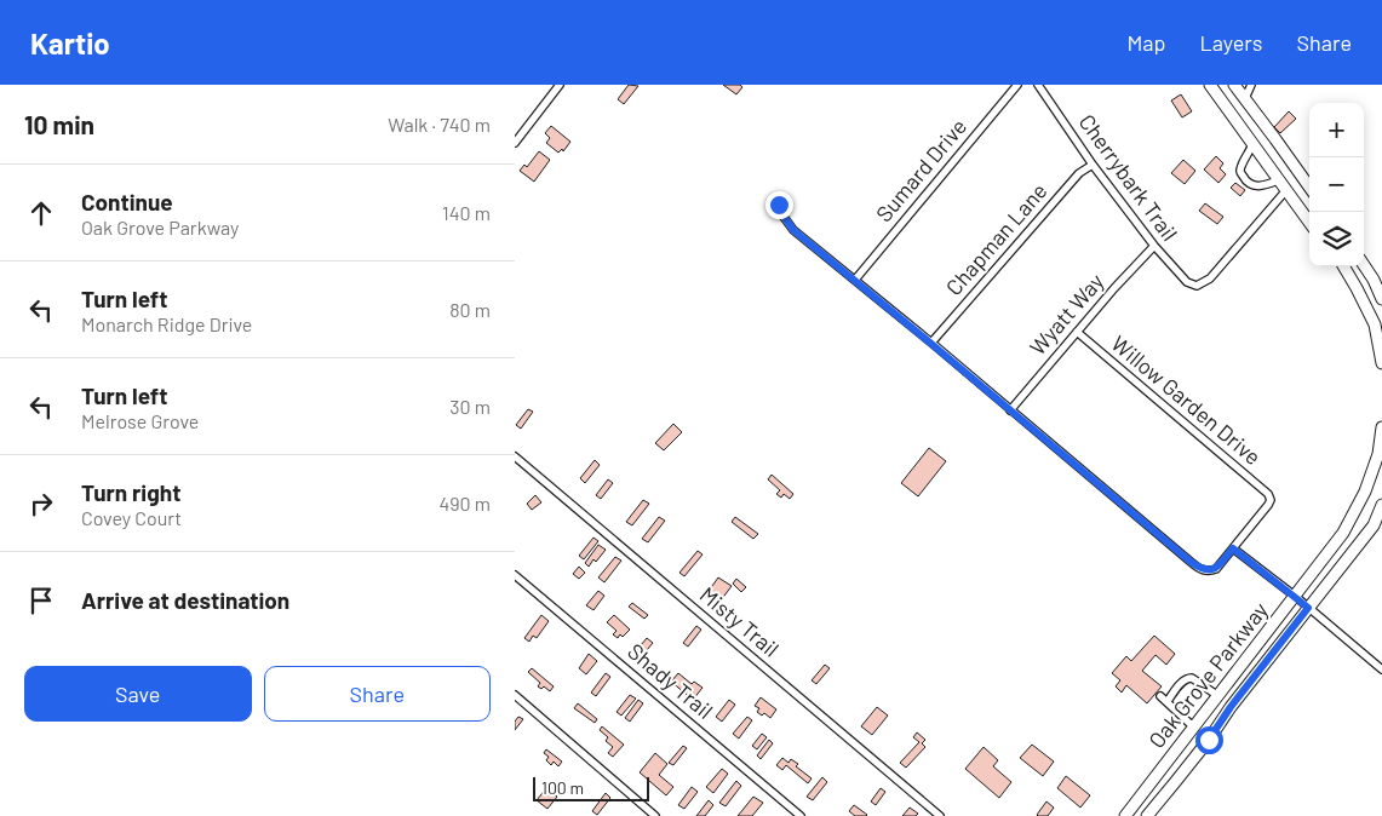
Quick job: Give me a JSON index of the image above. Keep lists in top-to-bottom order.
{
  "streets": {
    "main road": ["Oak Grove Parkway"],
    "street": [
      "Sumard Drive",
      "Cherrybark Trail",
      "Chapman Lane",
      "Wyatt Way",
      "Willow Garden Drive",
      "Misty Trail",
      "Shady Trail"
    ]
  },
  "crossings": [
    ["Cherrybark Trail", "Chapman Lane"],
    ["Cherrybark Trail", "Wyatt Way"],
    ["Wyatt Way", "Willow Garden Drive"]
  ],
  "scale_bar": "100 m",
  "page": {
    "header": "Kartio",
    "nav": ["Map", "Layers", "Share"],
    "heading": ["10 min", "Walk · 740 m"],
    "map_buttons": ["+", "−"],
    "list": [
      ["Continue", "Oak Grove Parkway", "140 m"],
      ["Turn left", "Monarch Ridge Drive", "80 m"],
      ["Turn left", "Melrose Grove", "30 m"],
      ["Turn right", "Covey Court", "490 m"],
      "Arrive at destination"
    ],
    "buttons": ["Save", "Share"],
    "scale": "100 m"
  }
}
